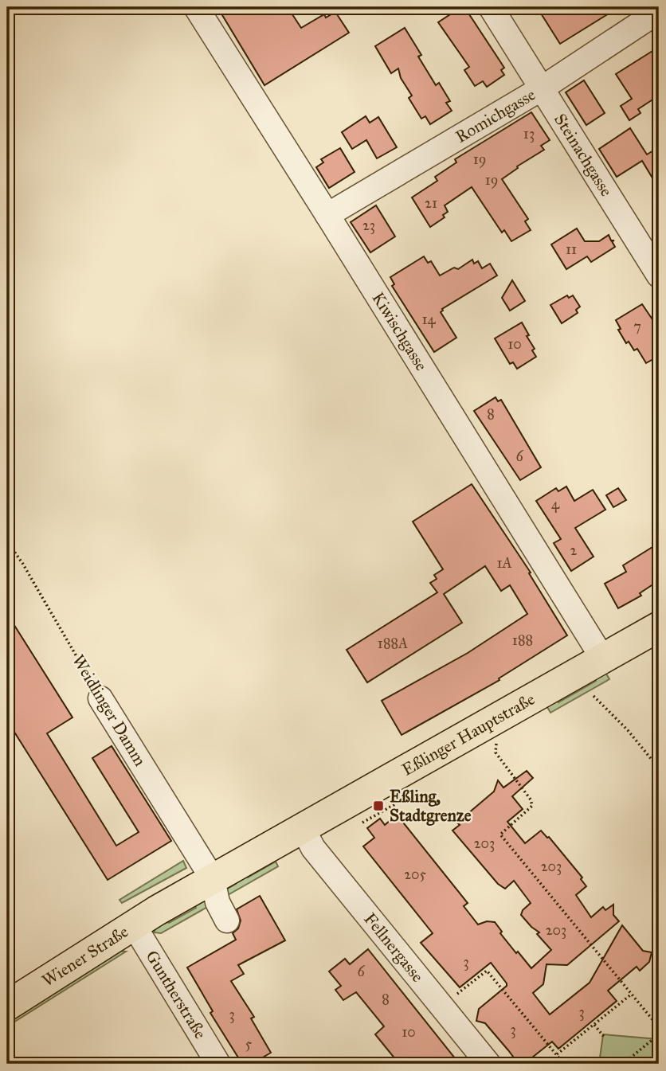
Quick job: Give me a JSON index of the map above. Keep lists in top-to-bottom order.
{
  "streets": {
    "main road": ["Eßlinger Hauptstraße", "Wiener Straße"],
    "street": [
      "Romichgasse",
      "Steinachgasse",
      "Kiwischgasse",
      "Weidlinger Damm",
      "Fellnergasse",
      "Guntherstraße"
    ]
  },
  "crossings": [
    ["Romichgasse", "Steinachgasse"],
    ["Romichgasse", "Kiwischgasse"],
    ["Kiwischgasse", "Eßlinger Hauptstraße"],
    ["Weidlinger Damm", "Eßlinger Hauptstraße"],
    ["Eßlinger Hauptstraße", "Fellnergasse"],
    ["Eßlinger Hauptstraße", "Wiener Straße"],
    ["Eßlinger Hauptstraße", "Guntherstraße"],
    ["Wiener Straße", "Guntherstraße"]
  ],
  "places": {
    "transit": ["Eßling, Stadtgrenze"]
  },
  "house_numbers": [
    "13",
    "19",
    "19",
    "21",
    "23",
    "11",
    "14",
    "7",
    "10",
    "8",
    "6",
    "4",
    "2",
    "1A",
    "188",
    "188A",
    "203",
    "203",
    "205",
    "203",
    "3",
    "6",
    "8",
    "3",
    "3",
    "3",
    "10",
    "5"
  ]
}
